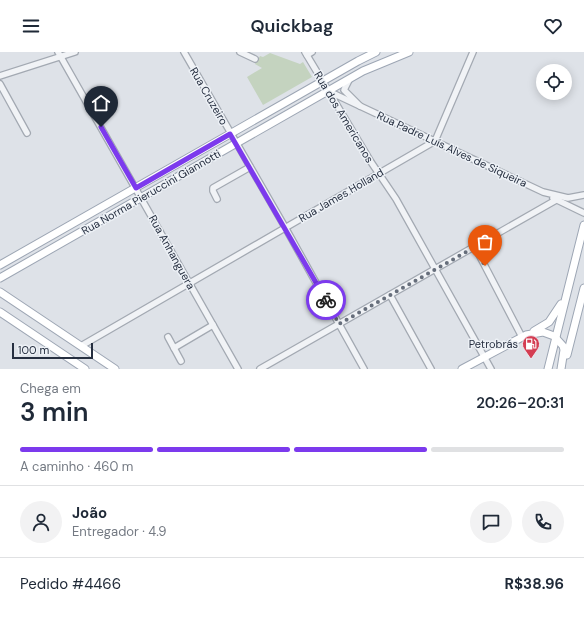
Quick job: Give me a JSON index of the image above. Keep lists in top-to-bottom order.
{
  "streets": {
    "main road": ["Rua Norma Pieruccini Giannotti"],
    "street": [
      "Rua Cruzeiro",
      "Rua dos Americanos",
      "Rua Padre Luís Alves de Siqueira",
      "Rua James Holland",
      "Rua Anhanguera"
    ]
  },
  "crossings": [
    ["Rua Cruzeiro", "Rua Norma Pieruccini Giannotti"],
    ["Rua Cruzeiro", "Rua James Holland"],
    ["Rua dos Americanos", "Rua Padre Luís Alves de Siqueira"],
    ["Rua dos Americanos", "Rua Norma Pieruccini Giannotti"],
    ["Rua dos Americanos", "Rua James Holland"],
    ["Rua Padre Luís Alves de Siqueira", "Rua Norma Pieruccini Giannotti"],
    ["Rua Padre Luís Alves de Siqueira", "Rua James Holland"],
    ["Rua Norma Pieruccini Giannotti", "Rua Anhanguera"],
    ["Rua James Holland", "Rua Anhanguera"]
  ],
  "places": {
    "fuel station": ["Petrobrás"]
  },
  "scale_bar": "100 m",
  "page": {
    "header": "Quickbag",
    "scale": "100 m",
    "heading": ["3 min", "Chega em", "20:26–20:31"],
    "panel": [
      "João",
      "Entregador · 4.9",
      "Pedido #4466",
      "R$38.96"
    ],
    "bar": "A caminho · 460 m"
  }
}
